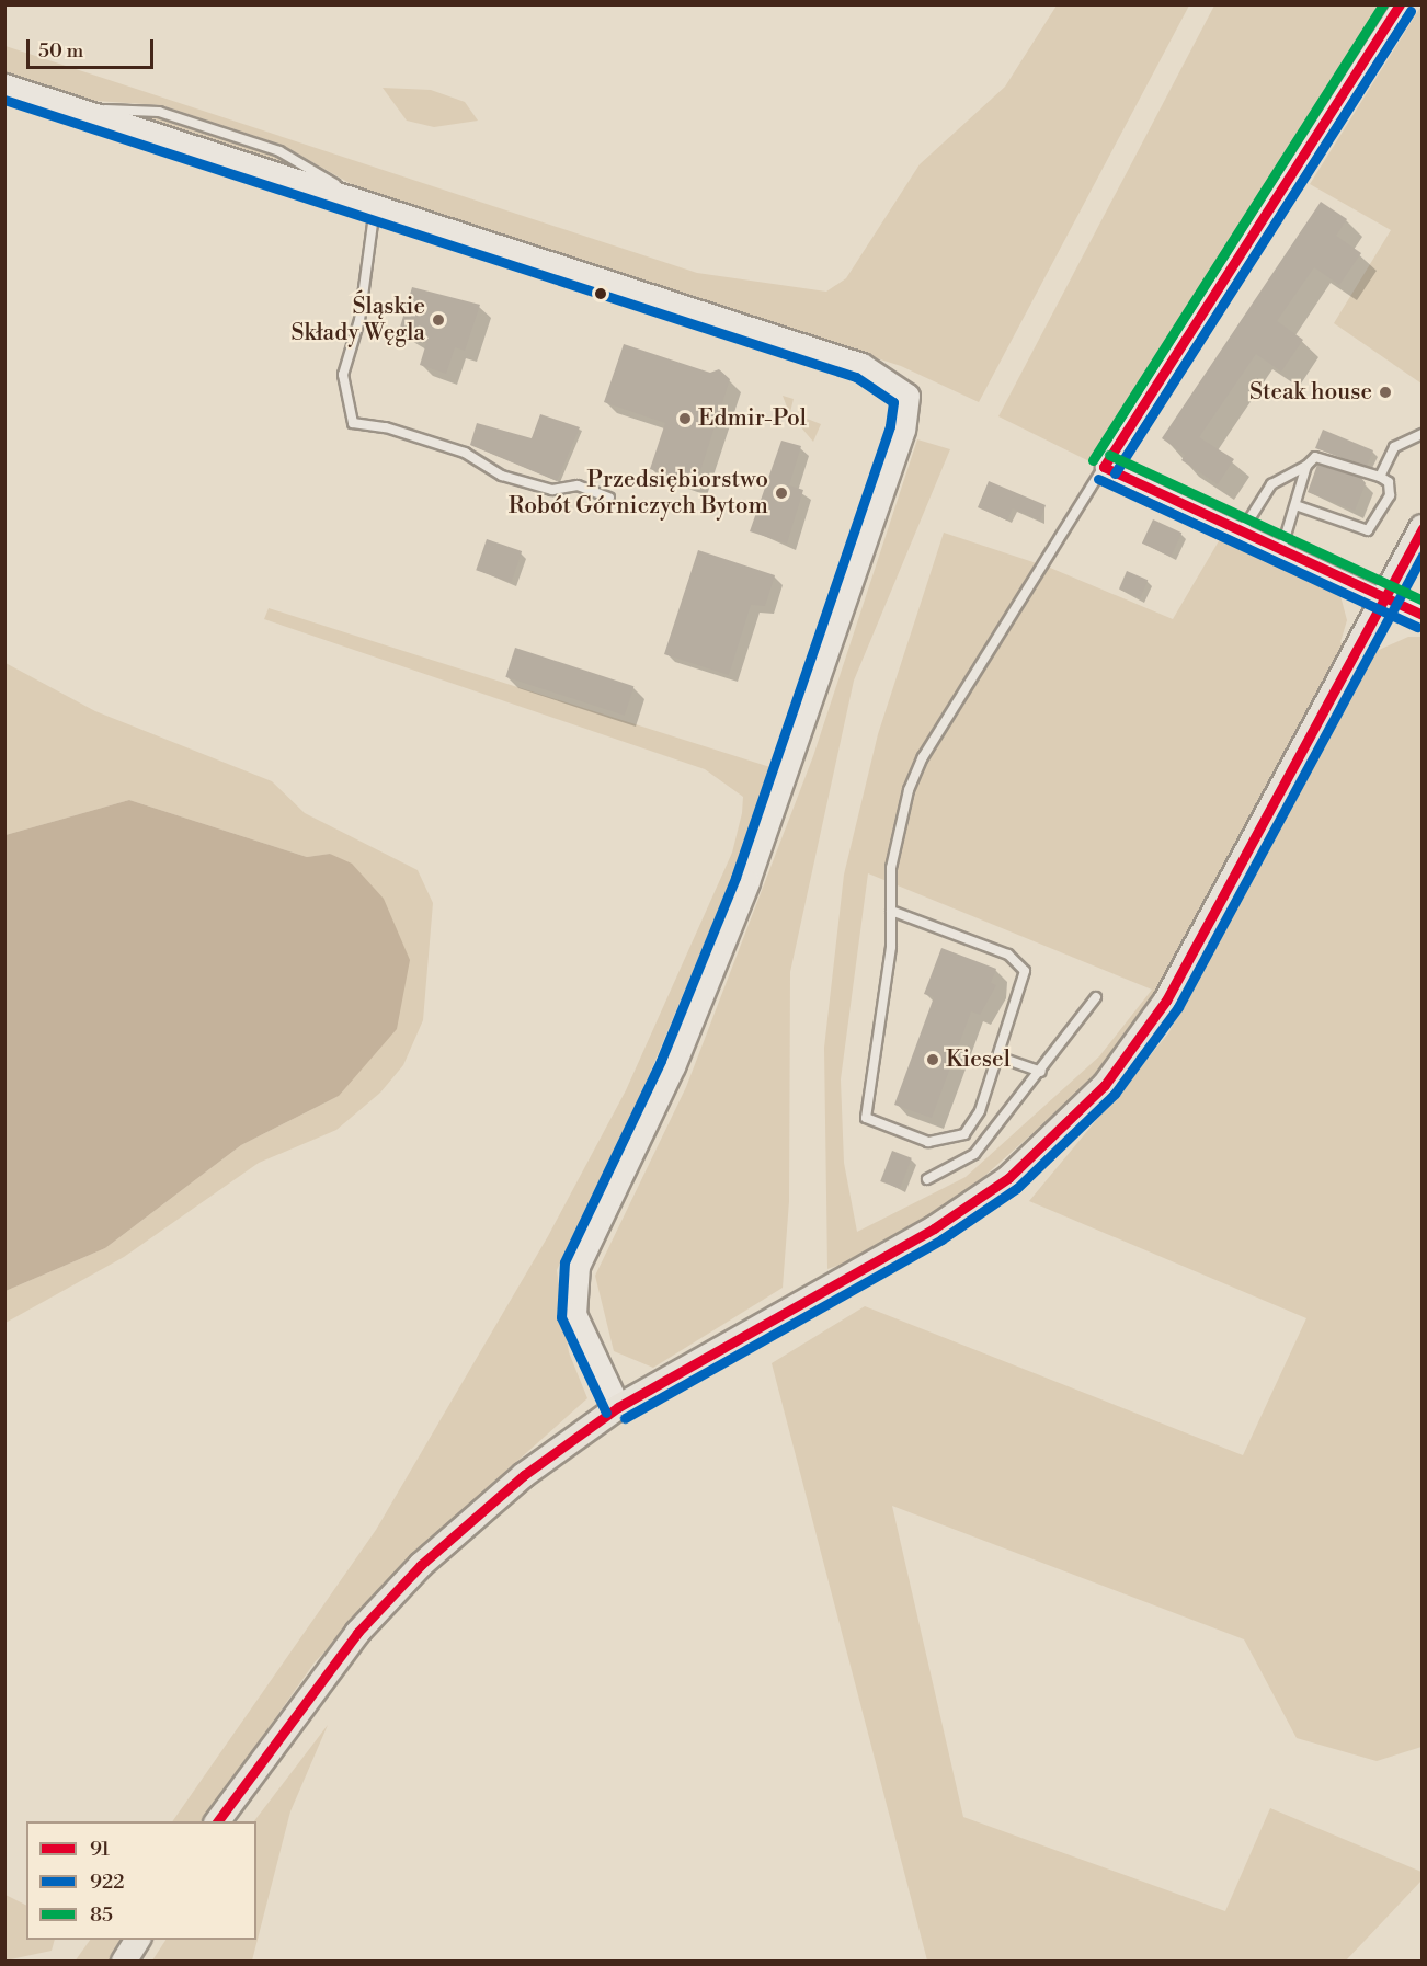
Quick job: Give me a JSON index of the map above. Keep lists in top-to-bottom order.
{
  "places": [
    "Śląskie Składy Węgla",
    "Steak house",
    "Edmir-Pol",
    "Przedsiębiorstwo Robót Górniczych Bytom",
    "Kiesel"
  ],
  "lines": ["transit line 91", "transit line 85", "transit line 922"],
  "legend": ["91", "922", "85"],
  "scale_bar": "50 m"
}
